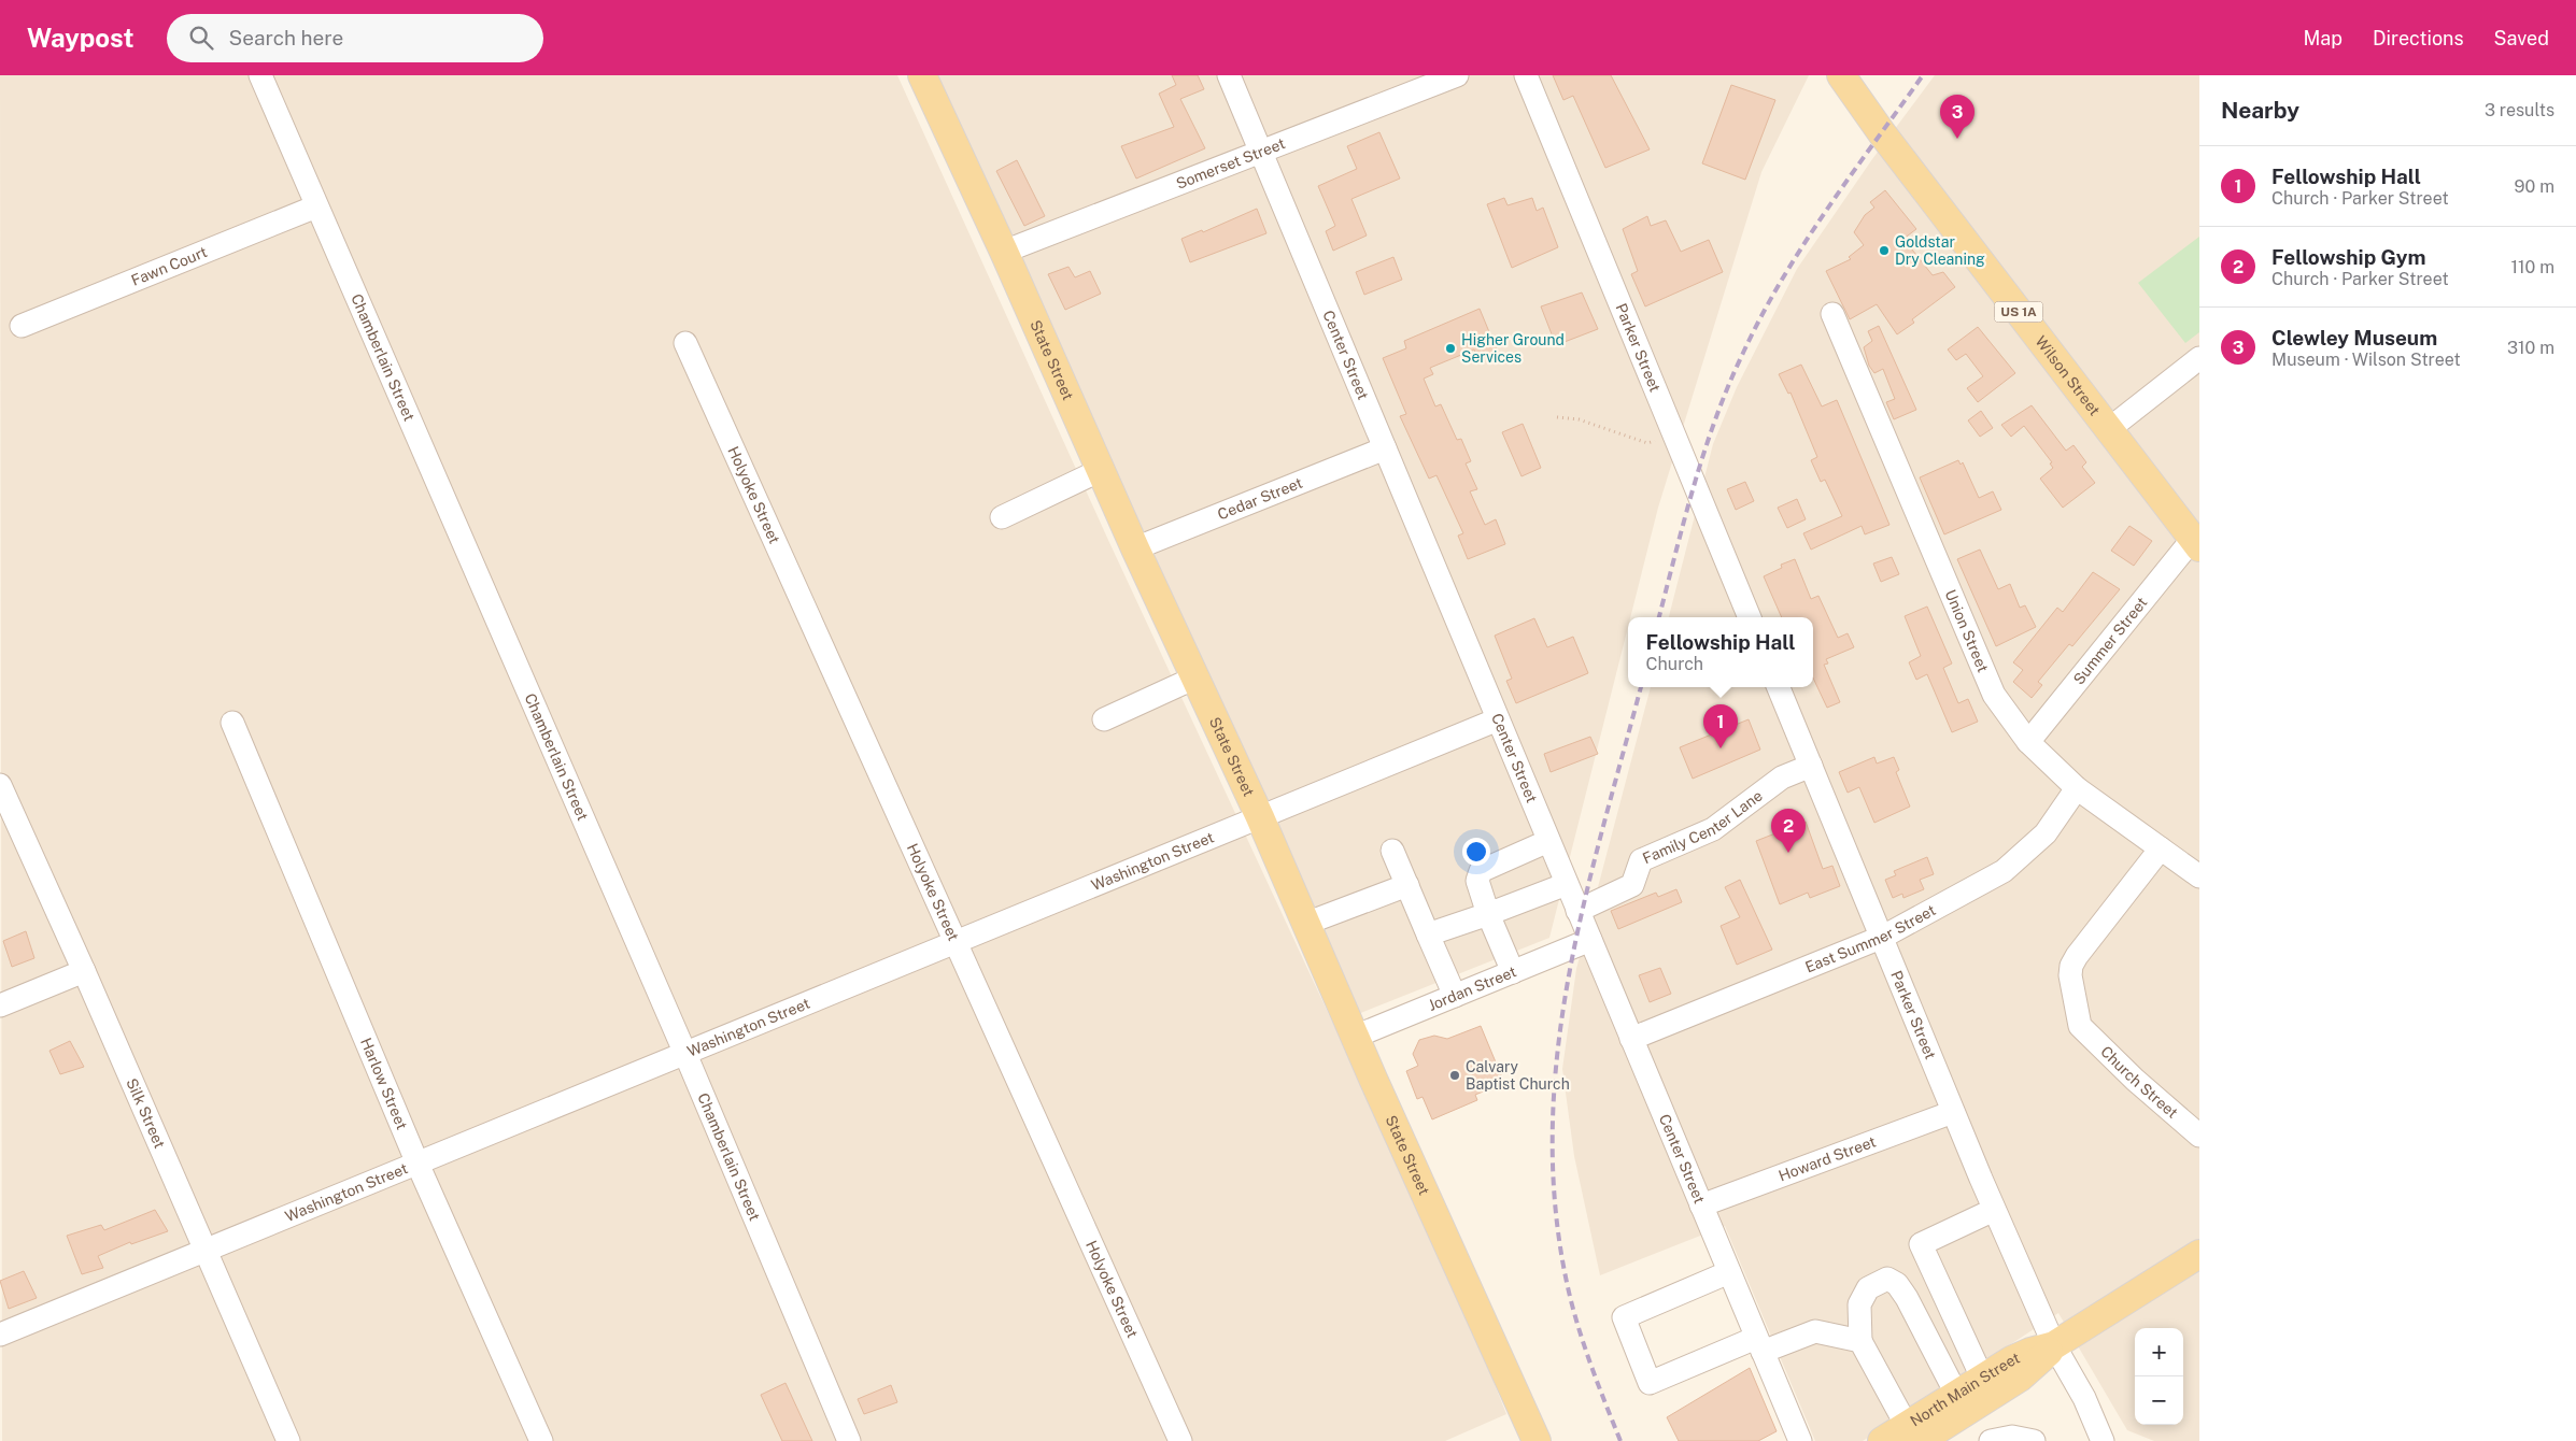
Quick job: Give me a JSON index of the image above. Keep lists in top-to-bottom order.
{
  "streets": {
    "main road": [
      "US 1A",
      "State Street",
      "Wilson Street",
      "North Main Street"
    ],
    "street": [
      "Somerset Street",
      "Fawn Court",
      "Parker Street",
      "Center Street",
      "Chamberlain Street",
      "Holyoke Street",
      "Cedar Street",
      "Union Street",
      "Summer Street",
      "Family Center Lane",
      "Washington Street",
      "East Summer Street",
      "Jordan Street",
      "Church Street",
      "Harlow Street",
      "Silk Street",
      "Howard Street"
    ]
  },
  "crossings": [
    ["Somerset Street", "Center Street"],
    ["Somerset Street", "State Street"],
    ["Fawn Court", "Chamberlain Street"],
    ["Parker Street", "Family Center Lane"],
    ["Parker Street", "East Summer Street"],
    ["Parker Street", "Howard Street"],
    ["Parker Street", "North Main Street"],
    ["Center Street", "Cedar Street"],
    ["Center Street", "Family Center Lane"],
    ["Center Street", "Washington Street"],
    ["Center Street", "East Summer Street"],
    ["Center Street", "Jordan Street"],
    ["Center Street", "Howard Street"],
    ["Chamberlain Street", "Washington Street"],
    ["State Street", "Cedar Street"],
    ["State Street", "Washington Street"],
    ["State Street", "Jordan Street"],
    ["Wilson Street", "Summer Street"],
    ["Holyoke Street", "Washington Street"],
    ["Union Street", "Summer Street"],
    ["Union Street", "East Summer Street"],
    ["Union Street", "Church Street"],
    ["Washington Street", "Harlow Street"],
    ["Washington Street", "Silk Street"]
  ],
  "places": ["Goldstar Dry Cleaning", "Higher Ground Services", "Calvary Baptist Church"],
  "page": {
    "header": "Waypost",
    "search": "Search here",
    "nav": ["Map", "Directions", "Saved"],
    "heading": ["Nearby", "3 results"],
    "pins": ["3", "1", "2"],
    "list": [
      {
        "mark": "1",
        "name": "Fellowship Hall",
        "note": "Church · Parker Street",
        "value": "90 m"
      },
      {
        "mark": "2",
        "name": "Fellowship Gym",
        "note": "Church · Parker Street",
        "value": "110 m"
      },
      {
        "mark": "3",
        "name": "Clewley Museum",
        "note": "Museum · Wilson Street",
        "value": "310 m"
      }
    ],
    "popup": ["Fellowship Hall", "Church"],
    "map_buttons": ["+", "−"]
  }
}
